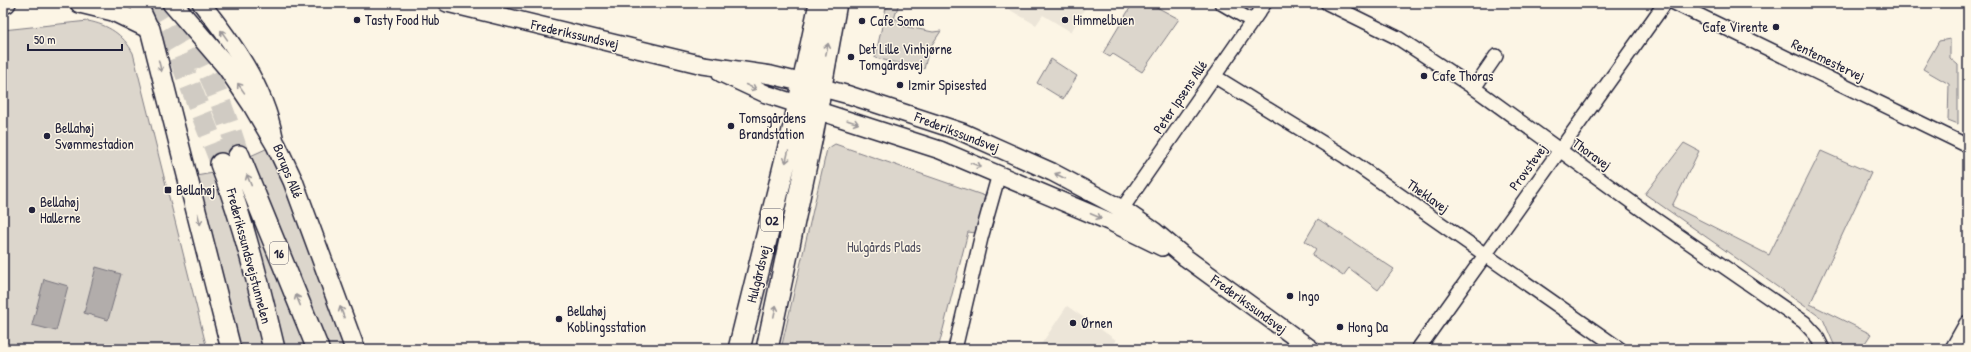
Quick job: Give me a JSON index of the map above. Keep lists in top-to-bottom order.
{
  "streets": {
    "main road": [
      "Borups Allé",
      "O2",
      "16",
      "Frederikssundsvejstunnelen",
      "Hulgårdsvej"
    ],
    "street": [
      "Frederikssundsvej",
      "Rentemestervej",
      "Peter Ipsens Allé",
      "Thoravej",
      "Provstevej",
      "Theklavej"
    ]
  },
  "crossings": [
    ["Frederikssundsvej", "Peter Ipsens Allé"],
    ["Frederikssundsvej", "O2"],
    ["Frederikssundsvej", "Hulgårdsvej"],
    ["Peter Ipsens Allé", "Theklavej"],
    ["Thoravej", "Provstevej"],
    ["Provstevej", "Theklavej"],
    ["O2", "Hulgårdsvej"]
  ],
  "one_way": ["Borups Allé"],
  "parks": ["Hulgårds Plads"],
  "places": {
    "other": [
      "Tasty Food Hub",
      "Himmelbuen",
      "Cafe Soma",
      "Cafe Virente",
      "Det Lille Vinhjørne Tomgårdsvej",
      "Cafe Thoras",
      "Izmir Spisested",
      "Tomsgårdens Brandstation",
      "Bellahøj Svømmestadion",
      "Bellahøj Hallerne",
      "Ingo",
      "Bellahøj Koblingsstation",
      "Ørnen",
      "Hong Da"
    ],
    "transit": ["Bellahøj"]
  },
  "scale_bar": "50 m"
}
